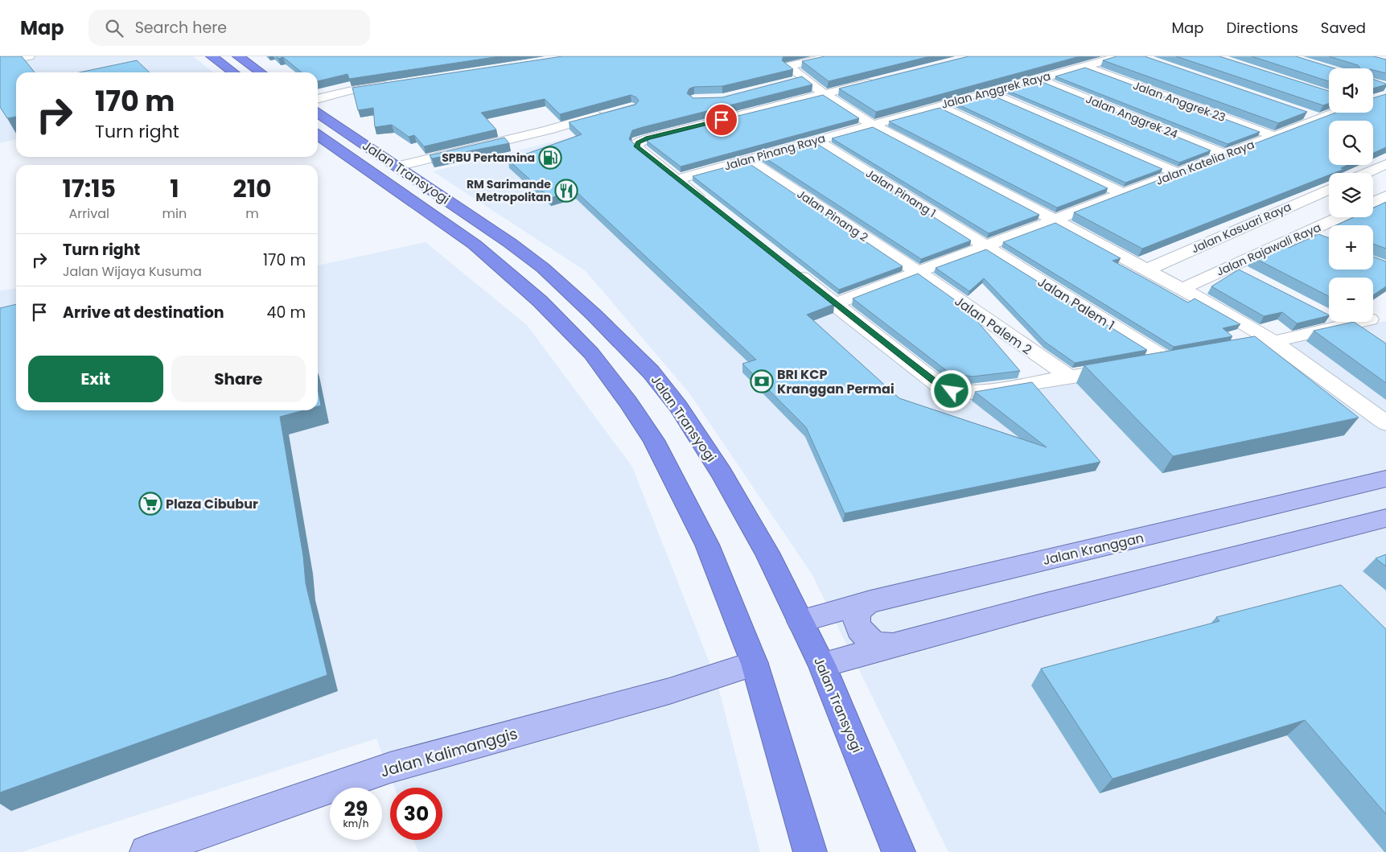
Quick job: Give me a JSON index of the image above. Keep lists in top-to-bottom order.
{
  "streets": {
    "highway": ["Jalan Transyogi"],
    "main road": ["Jalan Kranggan", "Jalan Kalimanggis"],
    "street": [
      "Jalan Anggrek Raya",
      "Jalan Anggrek 23",
      "Jalan Anggrek 24",
      "Jalan Pinang Raya",
      "Jalan Katelia Raya",
      "Jalan Pinang 1",
      "Jalan Pinang 2",
      "Jalan Kasuari Raya",
      "Jalan Rajawali Raya",
      "Jalan Palem 1",
      "Jalan Palem 2"
    ]
  },
  "crossings": [
    ["Jalan Anggrek Raya", "Jalan Anggrek 23"],
    ["Jalan Anggrek Raya", "Jalan Anggrek 24"],
    ["Jalan Anggrek Raya", "Jalan Pinang Raya"],
    ["Jalan Anggrek 23", "Jalan Katelia Raya"],
    ["Jalan Anggrek 24", "Jalan Katelia Raya"],
    ["Jalan Pinang Raya", "Jalan Pinang 1"],
    ["Jalan Pinang Raya", "Jalan Pinang 2"],
    ["Jalan Katelia Raya", "Jalan Pinang 1"],
    ["Jalan Katelia Raya", "Jalan Pinang 2"],
    ["Jalan Katelia Raya", "Jalan Palem 1"],
    ["Jalan Katelia Raya", "Jalan Palem 2"],
    ["Jalan Transyogi", "Jalan Kranggan"],
    ["Jalan Transyogi", "Jalan Kalimanggis"],
    ["Jalan Pinang 1", "Jalan Palem 1"],
    ["Jalan Pinang 2", "Jalan Palem 2"],
    ["Jalan Palem 1", "Jalan Palem 2"]
  ],
  "places": {
    "fuel station": ["SPBU Pertamina"],
    "restaurant": ["RM Sarimande Metropolitan"],
    "bank": ["BRI KCP Kranggan Permai"],
    "supermarket": ["Plaza Cibubur"]
  },
  "page": {
    "header": "Map",
    "search": "Search here",
    "nav": ["Map", "Directions", "Saved"],
    "map_buttons": ["+", "−"],
    "turn": ["170 m", "Turn right"],
    "eta": [
      "17:15",
      "Arrival",
      "1",
      "min",
      "210",
      "m"
    ],
    "list": [
      {
        "name": "Turn right",
        "note": "Jalan Wijaya Kusuma",
        "value": "170 m"
      },
      {
        "name": "Arrive at destination",
        "value": "40 m"
      }
    ],
    "buttons": ["Exit", "Share"],
    "speed": "29 km/h",
    "limit": "30"
  }
}
